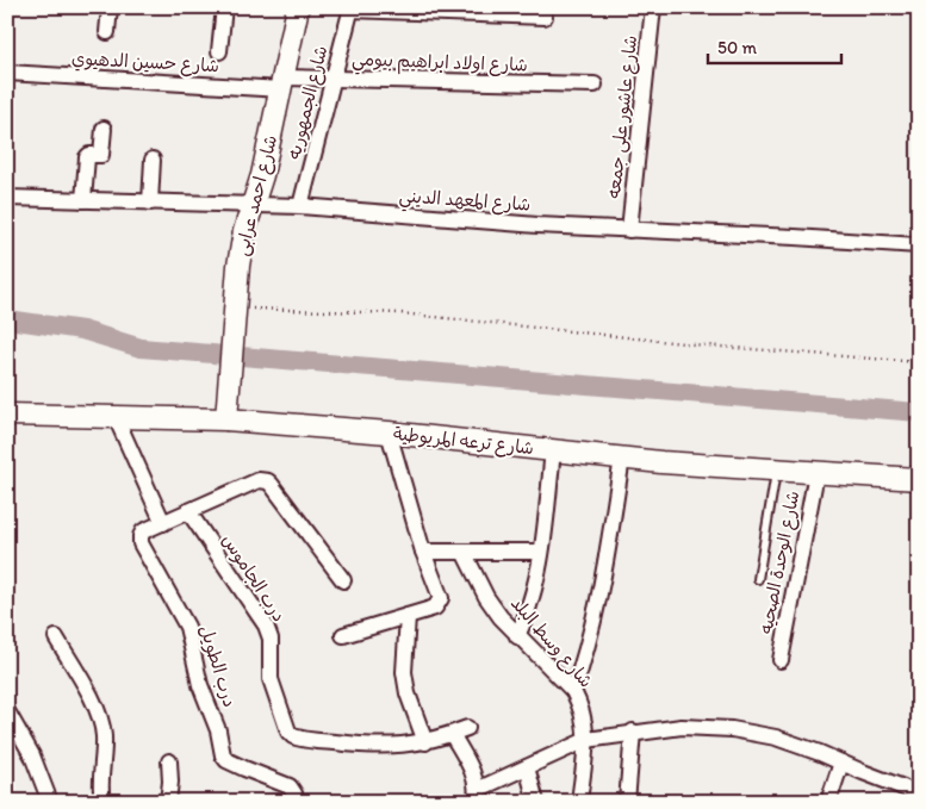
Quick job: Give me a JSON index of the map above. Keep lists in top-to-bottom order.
{
  "streets": {
    "main road": ["شارع احمد عرابى", "شارع ترعه المريوطية"],
    "street": [
      "شارع حسين الدهيوي",
      "شارع اولاد ابراهيم بيومي",
      "شارع الجمهوريه",
      "شارع عاشور على جمعه",
      "شارع المعهد الديني",
      "شارع الوحدة الصحيه",
      "درب الجاموس",
      "شارع وسط البلد",
      "درب الطويل"
    ]
  },
  "crossings": [
    ["شارع حسين الدهيوي", "شارع اولاد ابراهيم بيومي"],
    ["شارع حسين الدهيوي", "شارع احمد عرابى"],
    ["شارع اولاد ابراهيم بيومي", "شارع الجمهوريه"],
    ["شارع اولاد ابراهيم بيومي", "شارع احمد عرابى"],
    ["شارع الجمهوريه", "شارع المعهد الديني"],
    ["شارع عاشور على جمعه", "شارع المعهد الديني"],
    ["شارع احمد عرابى", "شارع المعهد الديني"],
    ["شارع احمد عرابى", "شارع ترعه المريوطية"],
    ["شارع ترعه المريوطية", "شارع الوحدة الصحيه"]
  ],
  "scale_bar": "50 m"
}
